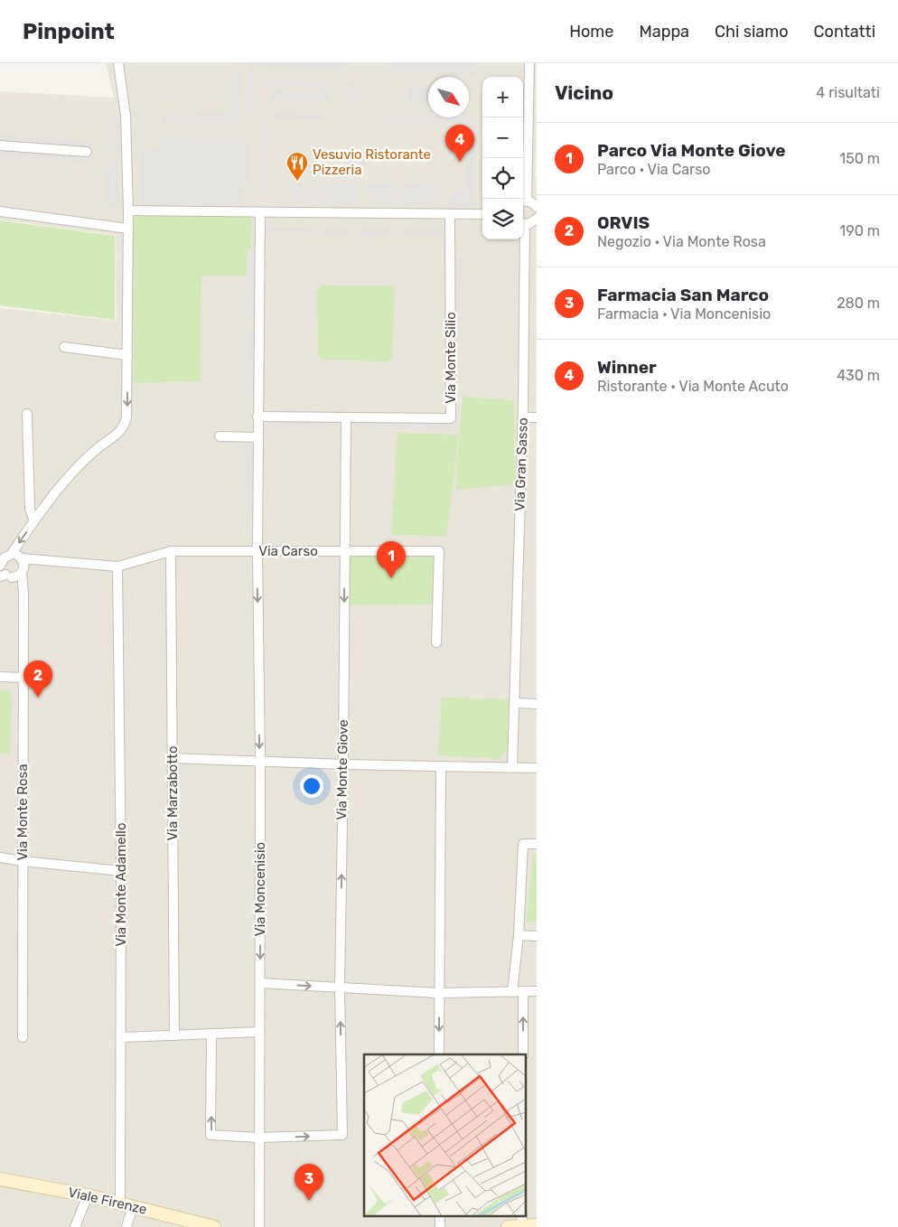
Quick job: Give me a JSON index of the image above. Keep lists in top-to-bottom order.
{
  "streets": {
    "main road": ["Viale Firenze"],
    "street": [
      "Via Monte Silio",
      "Via Gran Sasso",
      "Via Carso",
      "Via Monte Giove",
      "Via Marzabotto",
      "Via Monte Rosa",
      "Via Monte Adamello",
      "Via Moncenisio"
    ]
  },
  "crossings": [
    ["Via Monte Silio", "Via Monte Giove"],
    ["Via Monte Silio", "Via Moncenisio"],
    ["Via Carso", "Via Monte Giove"],
    ["Via Carso", "Via Marzabotto"],
    ["Via Carso", "Via Monte Rosa"],
    ["Via Carso", "Via Monte Adamello"],
    ["Via Carso", "Via Moncenisio"],
    ["Via Monte Giove", "Via Moncenisio"],
    ["Via Monte Adamello", "Viale Firenze"]
  ],
  "one_way": ["Via Moncenisio"],
  "places": {
    "restaurant": ["Vesuvio Ristorante Pizzeria"]
  },
  "north": "bottom right",
  "page": {
    "header": "Pinpoint",
    "nav": [
      "Home",
      "Mappa",
      "Chi siamo",
      "Contatti"
    ],
    "heading": ["Vicino", "4 risultati"],
    "map_buttons": ["+", "−"],
    "list": [
      {
        "mark": "1",
        "name": "Parco Via Monte Giove",
        "note": "Parco · Via Carso",
        "value": "150 m"
      },
      {
        "mark": "2",
        "name": "ORVIS",
        "note": "Negozio · Via Monte Rosa",
        "value": "190 m"
      },
      {
        "mark": "3",
        "name": "Farmacia San Marco",
        "note": "Farmacia · Via Moncenisio",
        "value": "280 m"
      },
      {
        "mark": "4",
        "name": "Winner",
        "note": "Ristorante · Via Monte Acuto",
        "value": "430 m"
      }
    ],
    "pins": [
      "4",
      "1",
      "2",
      "3"
    ]
  }
}
